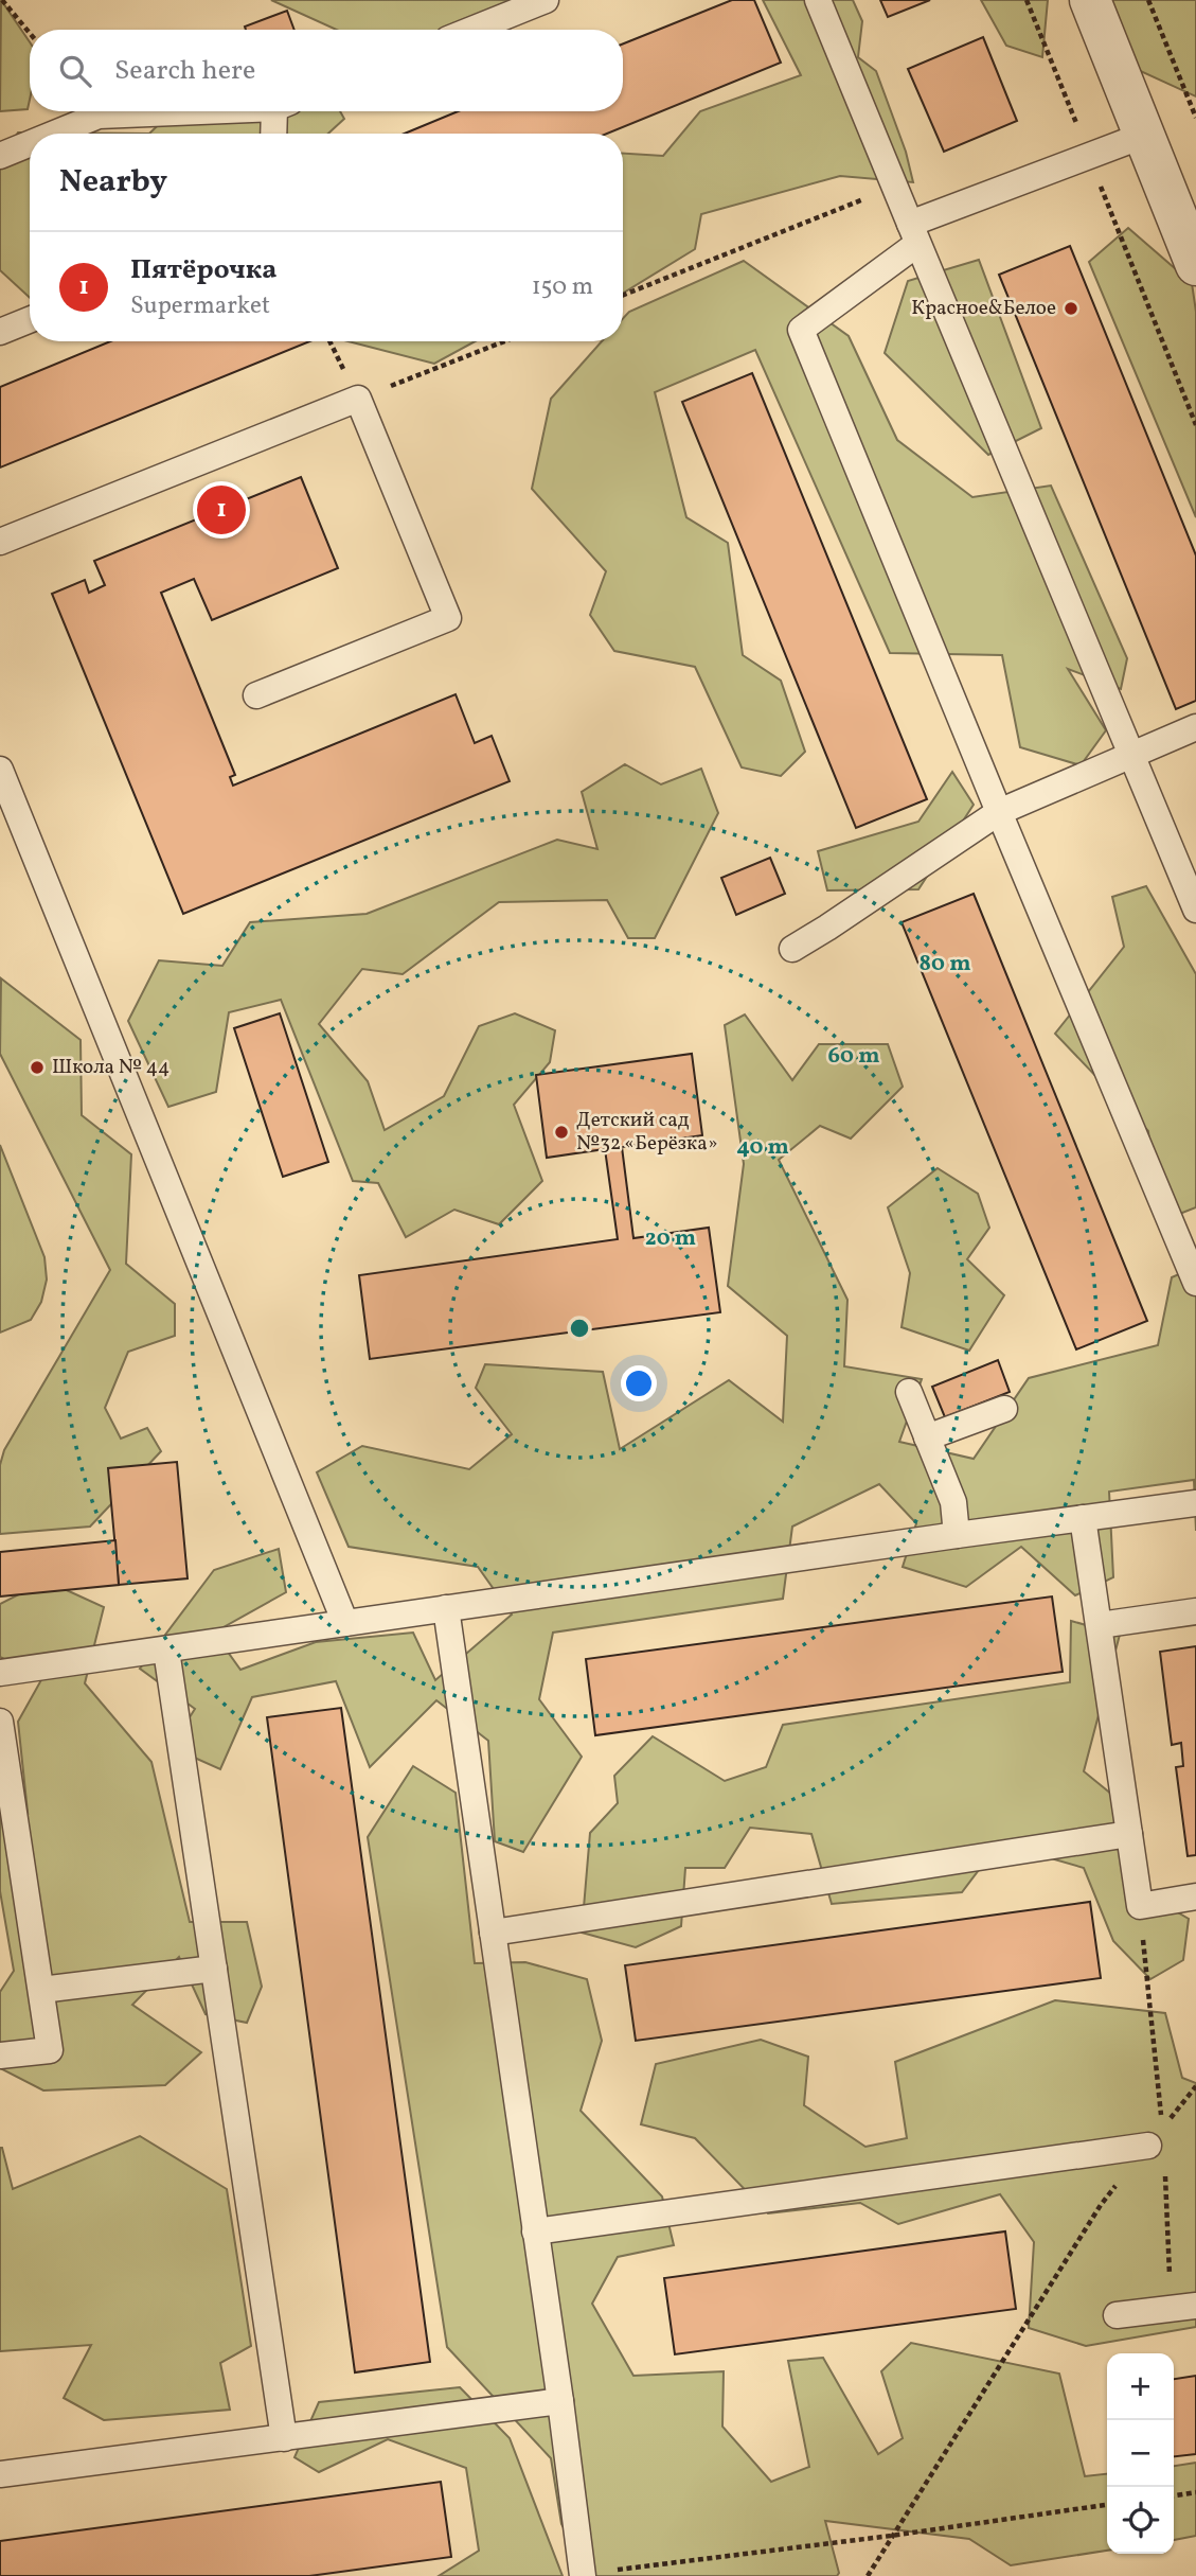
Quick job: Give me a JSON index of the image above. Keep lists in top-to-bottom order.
{
  "places": ["Красное&Белое", "Школа № 44", "Детский сад №32 «Берёзка»"],
  "page": {
    "search": "Search here",
    "heading": "Nearby",
    "list": [
      {
        "mark": "1",
        "name": "Пятёрочка",
        "note": "Supermarket",
        "value": "150 m"
      }
    ],
    "pins": "1",
    "map_buttons": ["+", "−"]
  },
  "rings": [
    "80 m",
    "60 m",
    "40 m",
    "20 m"
  ]
}
